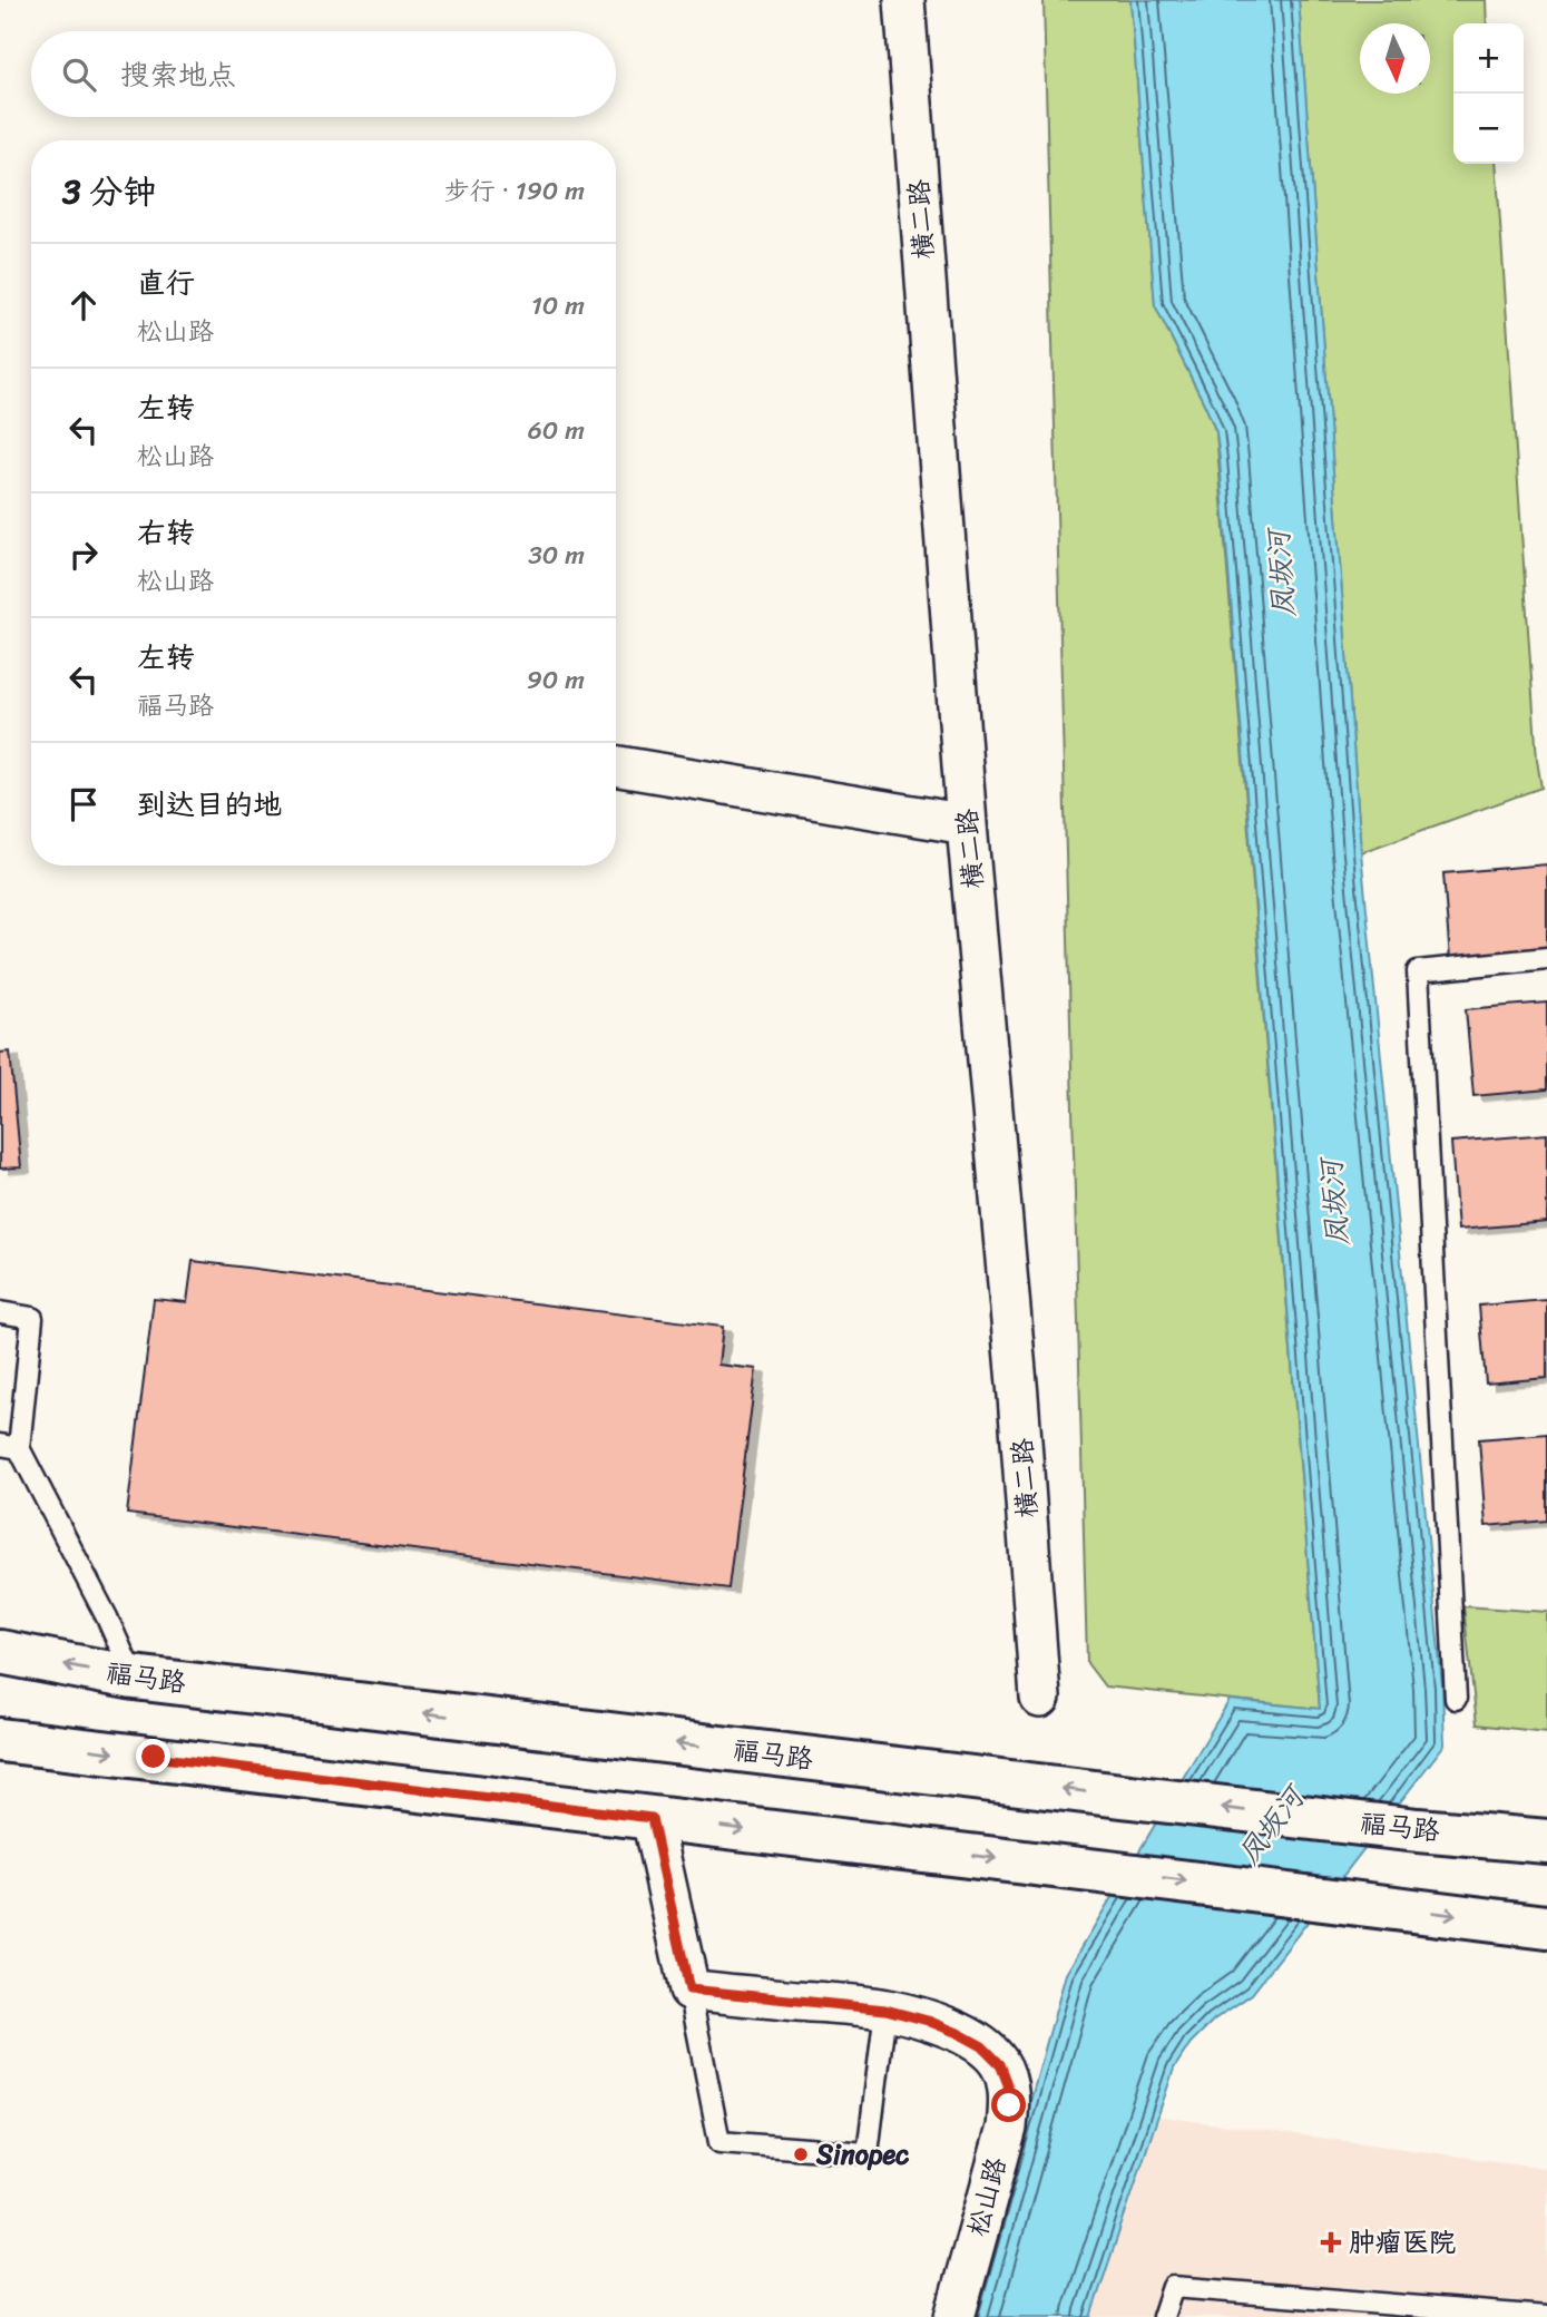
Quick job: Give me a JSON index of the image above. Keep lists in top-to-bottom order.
{
  "streets": {
    "main road": ["福马路"],
    "street": ["横二路", "松山路"]
  },
  "water": ["凤坂河"],
  "places": {
    "other": ["Sinopec"],
    "health": ["肿瘤医院"]
  },
  "north": "bottom",
  "page": {
    "map_buttons": ["+", "−"],
    "search": "搜索地点",
    "heading": ["3 分钟", "步行 · 190 m"],
    "list": [
      ["直行", "松山路", "10 m"],
      ["左转", "松山路", "60 m"],
      ["右转", "松山路", "30 m"],
      ["左转", "福马路", "90 m"],
      "到达目的地"
    ]
  }
}
